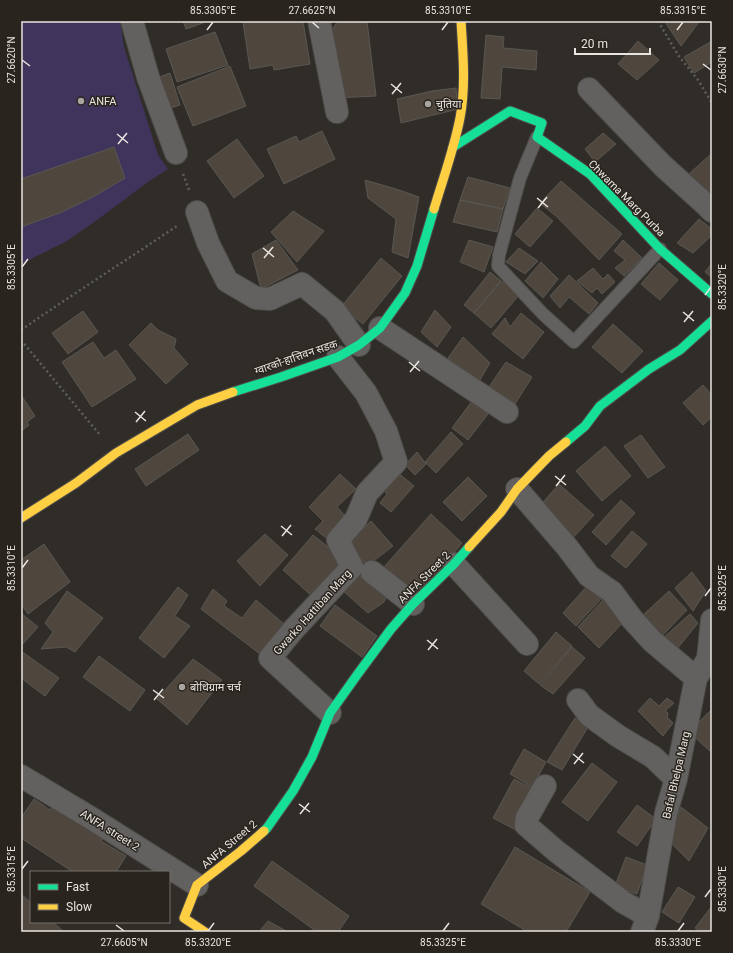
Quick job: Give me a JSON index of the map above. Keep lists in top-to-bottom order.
{
  "streets": {
    "street": [
      "Chwama Marg Purba",
      "ग्वारको-हात्तिवन सडक",
      "ANFA Street 2",
      "Gwarko Hattiban Marg",
      "Bafal Bhelpa Marg",
      "ANFA street 2"
    ]
  },
  "crossings": [
    ["ग्वारको-हात्तिवन सडक", "Gwarko Hattiban Marg"],
    ["ANFA Street 2", "Gwarko Hattiban Marg"],
    ["ANFA Street 2", "ANFA street 2"]
  ],
  "places": ["ANFA", "चुतिया", "बोधिग्राम चर्च"],
  "legend": ["Fast", "Slow"],
  "scale_bar": "20 m",
  "coordinates": [
    "85.3305°E",
    "27.6625°N",
    "85.3310°E",
    "85.3315°E",
    "27.6620°N",
    "27.6630°N",
    "85.3320°E",
    "85.3325°E",
    "85.3330°E",
    "27.6605°N"
  ]
}
